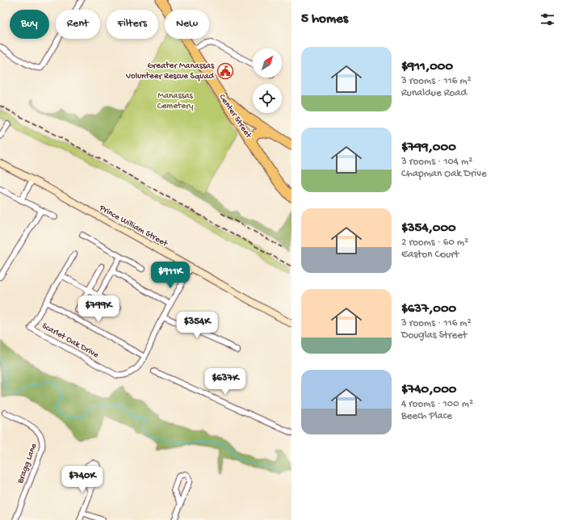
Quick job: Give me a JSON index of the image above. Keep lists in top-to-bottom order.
{
  "streets": {
    "highway": ["Center Street"],
    "street": ["Prince William Street", "Scarlet Oak Drive", "Bragg Lane"]
  },
  "parks": ["Manassas Cemetery"],
  "places": {
    "public building": ["Greater Manassas Volunteer Rescue Squad"]
  },
  "north": "top right",
  "page": {
    "heading": "5 homes",
    "chip": [
      "Buy",
      "Rent",
      "Filters",
      "New"
    ],
    "list": [
      {
        "name": "$911,000",
        "note": "3 rooms · 116 m² · Runaldue Road"
      },
      {
        "name": "$799,000",
        "note": "3 rooms · 104 m² · Chapman Oak Drive"
      },
      {
        "name": "$354,000",
        "note": "2 rooms · 60 m² · Easton Court"
      },
      {
        "name": "$637,000",
        "note": "3 rooms · 116 m² · Douglas Street"
      },
      {
        "name": "$740,000",
        "note": "4 rooms · 100 m² · Beech Place"
      }
    ],
    "price": [
      "$911K",
      "$799K",
      "$354K",
      "$637K",
      "$740K"
    ]
  }
}
